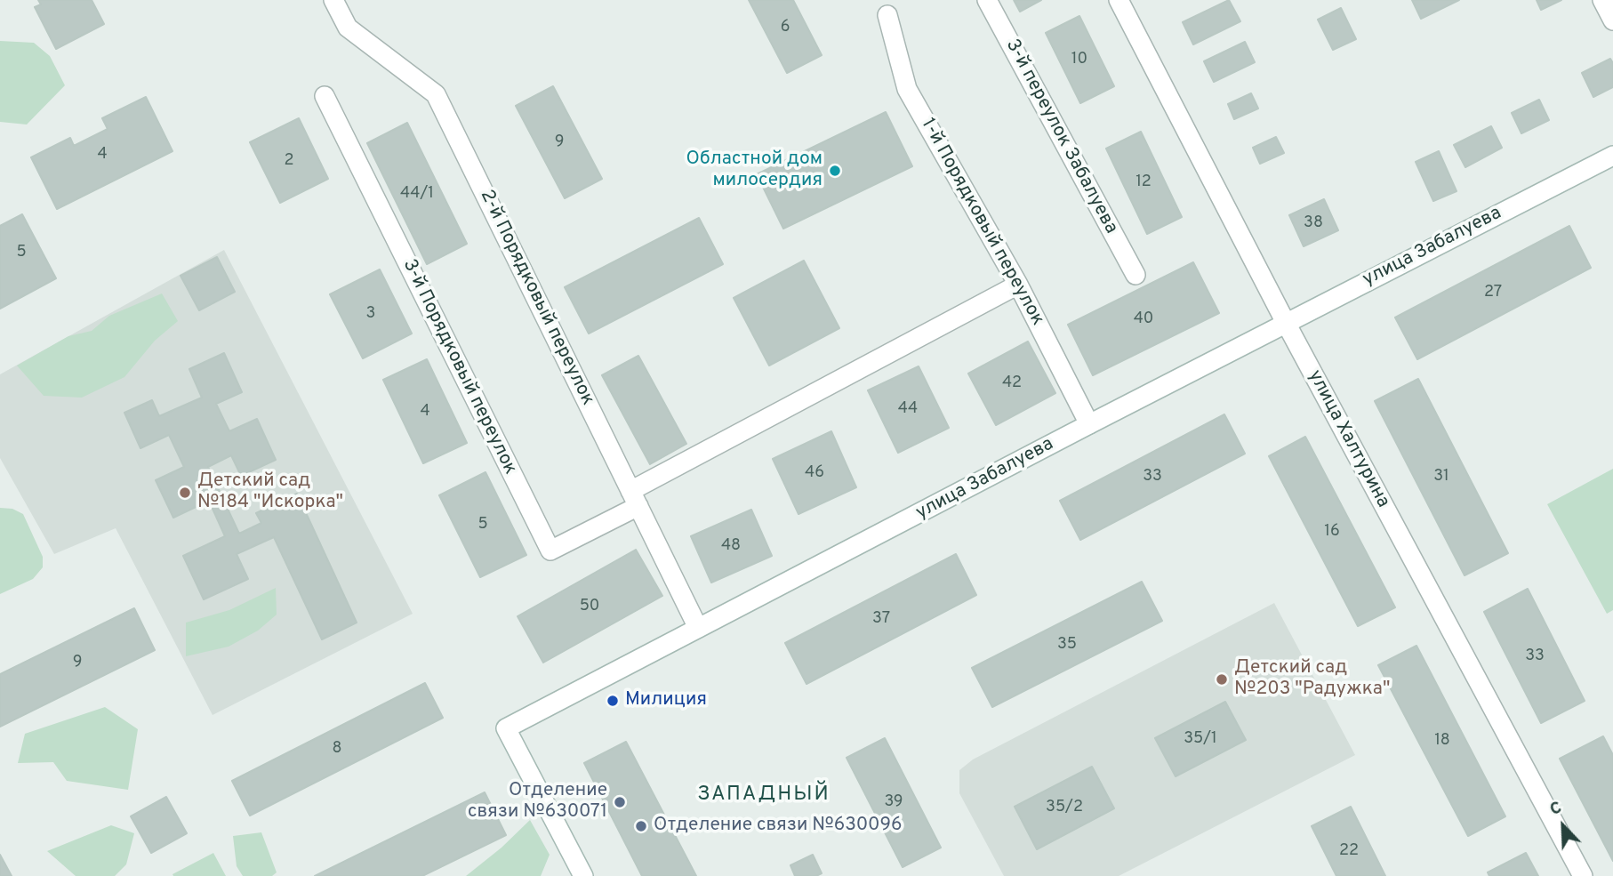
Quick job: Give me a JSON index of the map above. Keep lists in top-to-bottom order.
{
  "streets": {
    "street": [
      "3-й переулок Забалуева",
      "1-й Порядковый переулок",
      "улица Забалуева",
      "2-й Порядковый переулок",
      "3-й Порядковый переулок",
      "улица Халтурина"
    ]
  },
  "crossings": [
    ["1-й Порядковый переулок", "улица Забалуева"],
    ["улица Забалуева", "2-й Порядковый переулок"],
    ["улица Забалуева", "улица Халтурина"],
    ["2-й Порядковый переулок", "3-й Порядковый переулок"]
  ],
  "districts": ["ЗАПАДНЫЙ"],
  "places": [
    "Областной дом милосердия",
    "Детский сад №184 \"Искорка\"",
    "Детский сад №203 \"Радужка\"",
    "Милиция",
    "Отделение связи №630071",
    "Отделение связи №630096"
  ],
  "house_numbers": [
    "6",
    "10",
    "9",
    "4",
    "2",
    "12",
    "44/1",
    "38",
    "5",
    "27",
    "3",
    "40",
    "42",
    "44",
    "4",
    "46",
    "33",
    "31",
    "5",
    "16",
    "48",
    "50",
    "37",
    "35",
    "33",
    "9",
    "35/1",
    "18",
    "8",
    "39",
    "35/2",
    "22"
  ],
  "north": "top left"
}
